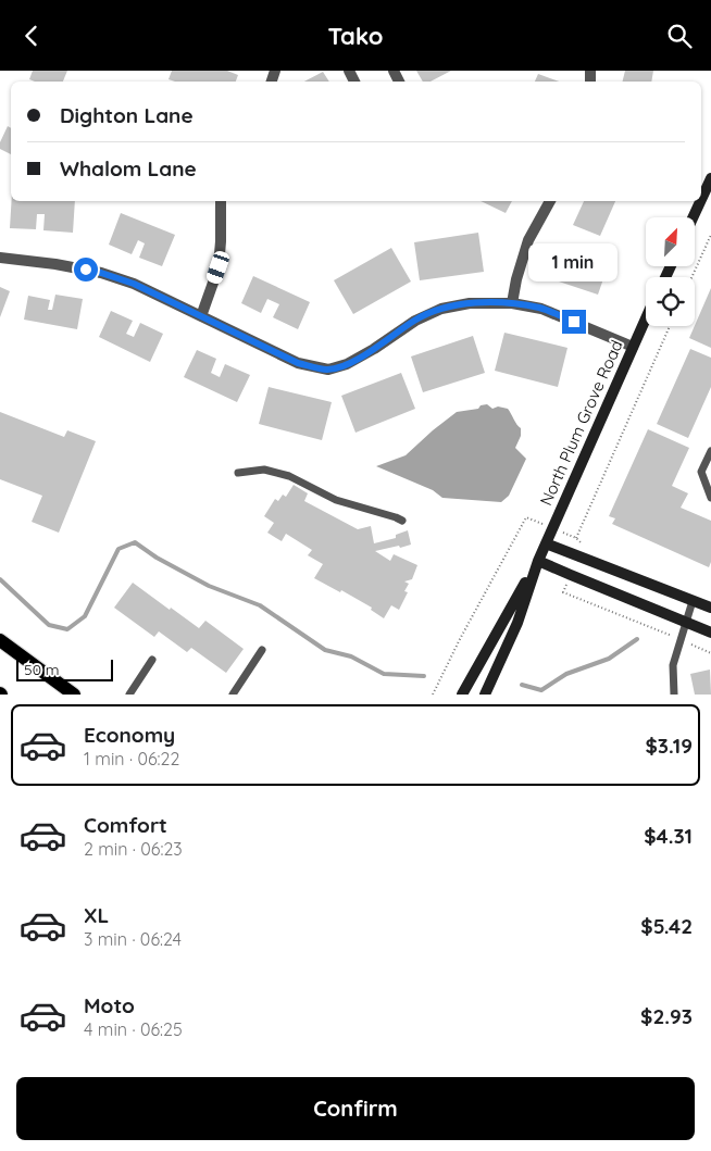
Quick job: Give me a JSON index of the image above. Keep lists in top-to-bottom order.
{
  "streets": {
    "street": ["North Plum Grove Road"]
  },
  "scale_bar": "50 m",
  "north": "top right",
  "page": {
    "header": "Tako",
    "banner": ["Dighton Lane", "Whalom Lane"],
    "bubble": "1 min",
    "scale": "50 m",
    "list": [
      {
        "name": "Economy",
        "note": "1 min · 06:22",
        "value": "$3.19"
      },
      {
        "name": "Comfort",
        "note": "2 min · 06:23",
        "value": "$4.31"
      },
      {
        "name": "XL",
        "note": "3 min · 06:24",
        "value": "$5.42"
      },
      {
        "name": "Moto",
        "note": "4 min · 06:25",
        "value": "$2.93"
      }
    ],
    "buttons": "Confirm"
  }
}
